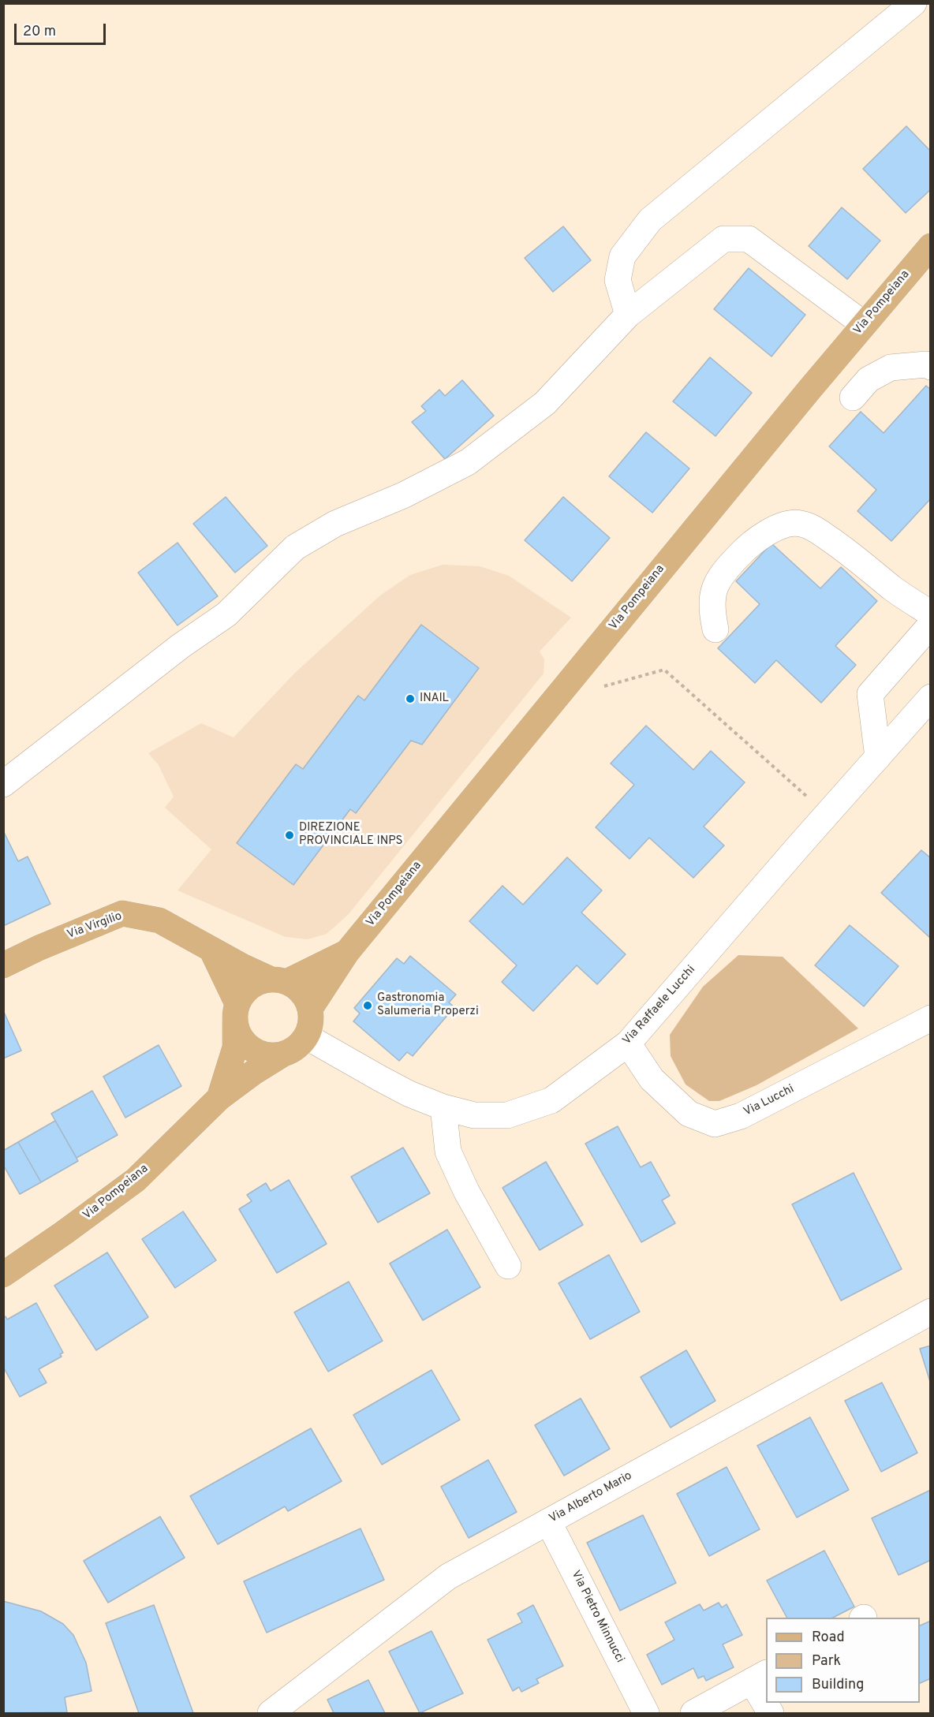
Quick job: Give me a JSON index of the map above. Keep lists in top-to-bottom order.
{
  "streets": {
    "main road": ["Via Pompeiana", "Via Virgilio"],
    "street": [
      "Via Raffaele Lucchi",
      "Via Lucchi",
      "Via Alberto Mario",
      "Via Pietro Minnucci"
    ]
  },
  "crossings": [
    ["Via Pompeiana", "Via Virgilio"],
    ["Via Pompeiana", "Via Raffaele Lucchi"],
    ["Via Virgilio", "Via Raffaele Lucchi"],
    ["Via Raffaele Lucchi", "Via Lucchi"],
    ["Via Alberto Mario", "Via Pietro Minnucci"]
  ],
  "places": ["INAIL", "DIREZIONE PROVINCIALE INPS", "Gastronomia Salumeria Properzi"],
  "legend": ["Road", "Park", "Building"],
  "scale_bar": "20 m"
}
